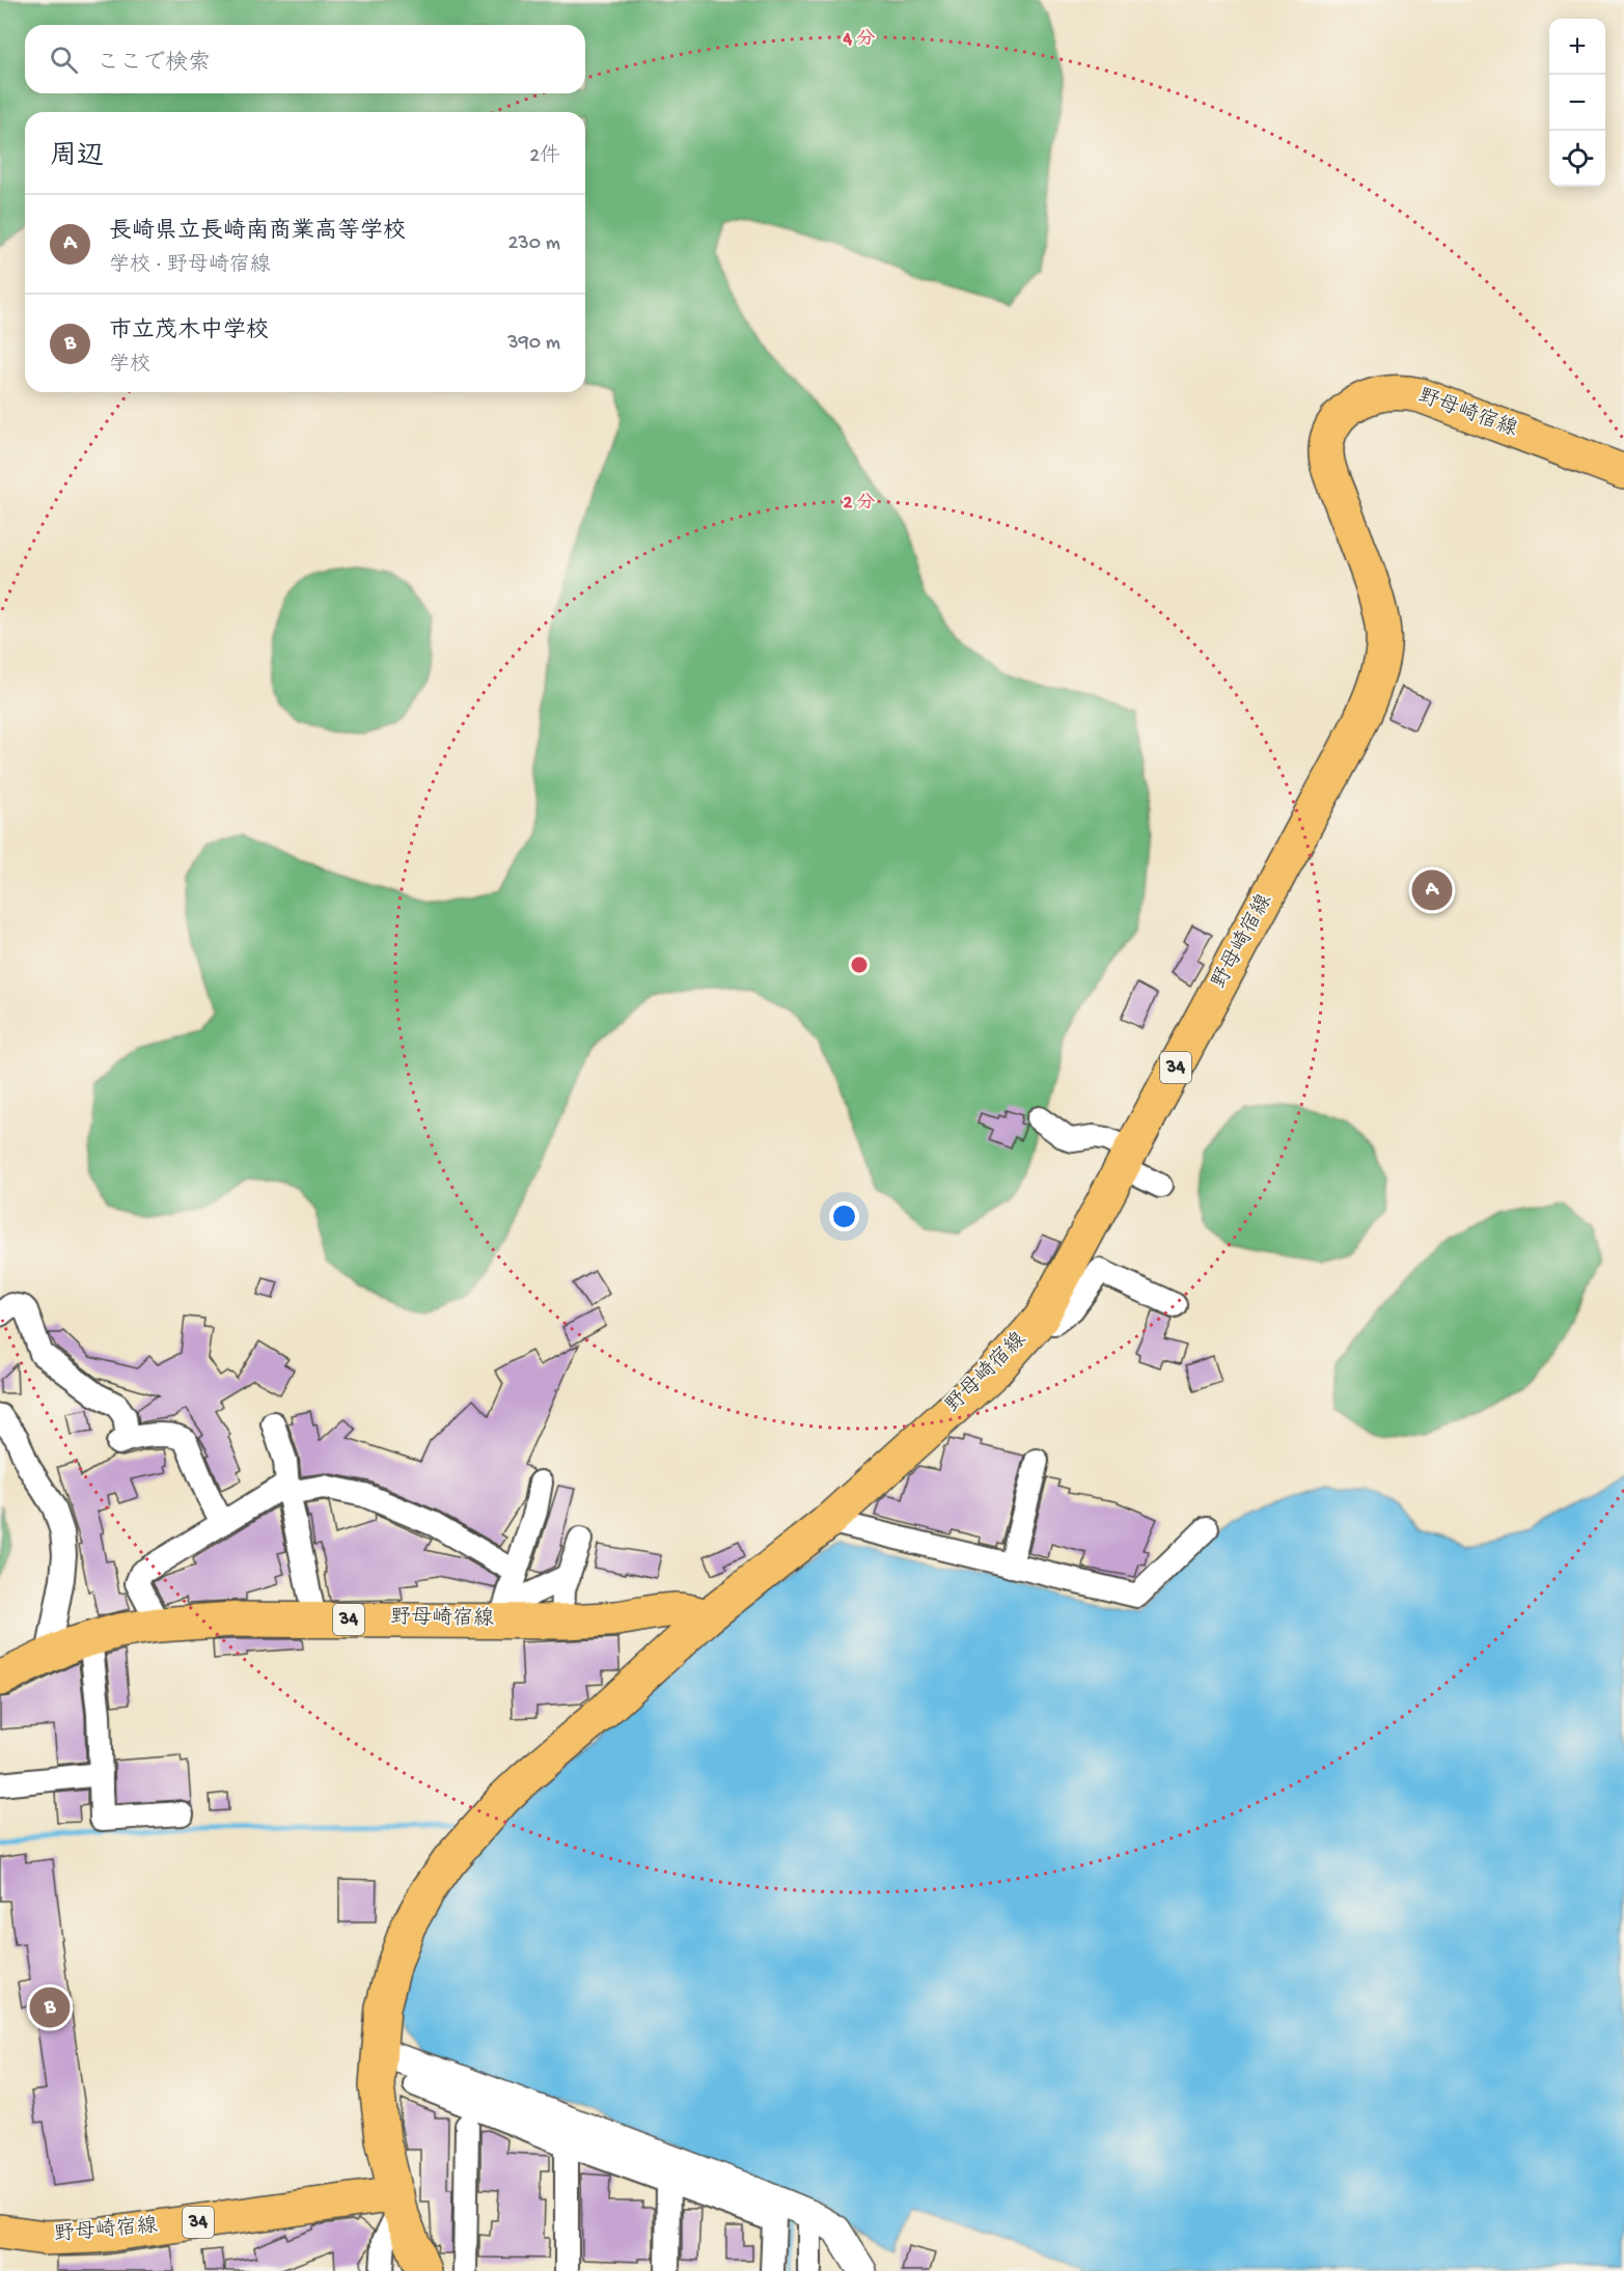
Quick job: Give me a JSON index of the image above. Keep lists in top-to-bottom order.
{
  "streets": {
    "main road": ["野母崎宿線", "34"]
  },
  "page": {
    "map_buttons": ["+", "−"],
    "search": "ここで検索",
    "heading": ["周辺", "2件"],
    "list": [
      {
        "mark": "A",
        "name": "長崎県立長崎南商業高等学校",
        "note": "学校 · 野母崎宿線",
        "value": "230 m"
      },
      {
        "mark": "B",
        "name": "市立茂木中学校",
        "note": "学校",
        "value": "390 m"
      }
    ],
    "pins": ["A", "B"]
  },
  "rings": ["4 分", "2 分"]
}
